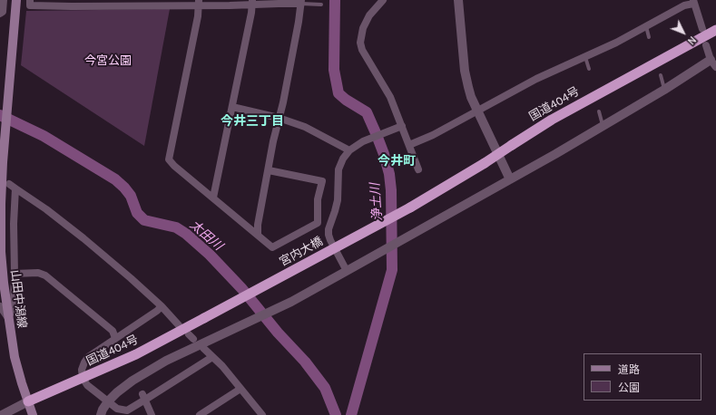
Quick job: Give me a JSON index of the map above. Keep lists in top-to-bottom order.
{
  "streets": {
    "highway": ["国道404号", "宮内大橋"],
    "main road": ["山田中潟線"]
  },
  "crossings": [
    ["国道404号", "宮内大橋"],
    ["国道404号", "山田中潟線"]
  ],
  "districts": ["今井三丁目", "今井町"],
  "water": ["浄土川", "太田川"],
  "parks": ["今宮公園"],
  "legend": ["道路", "公園"],
  "north": "bottom right"
}
